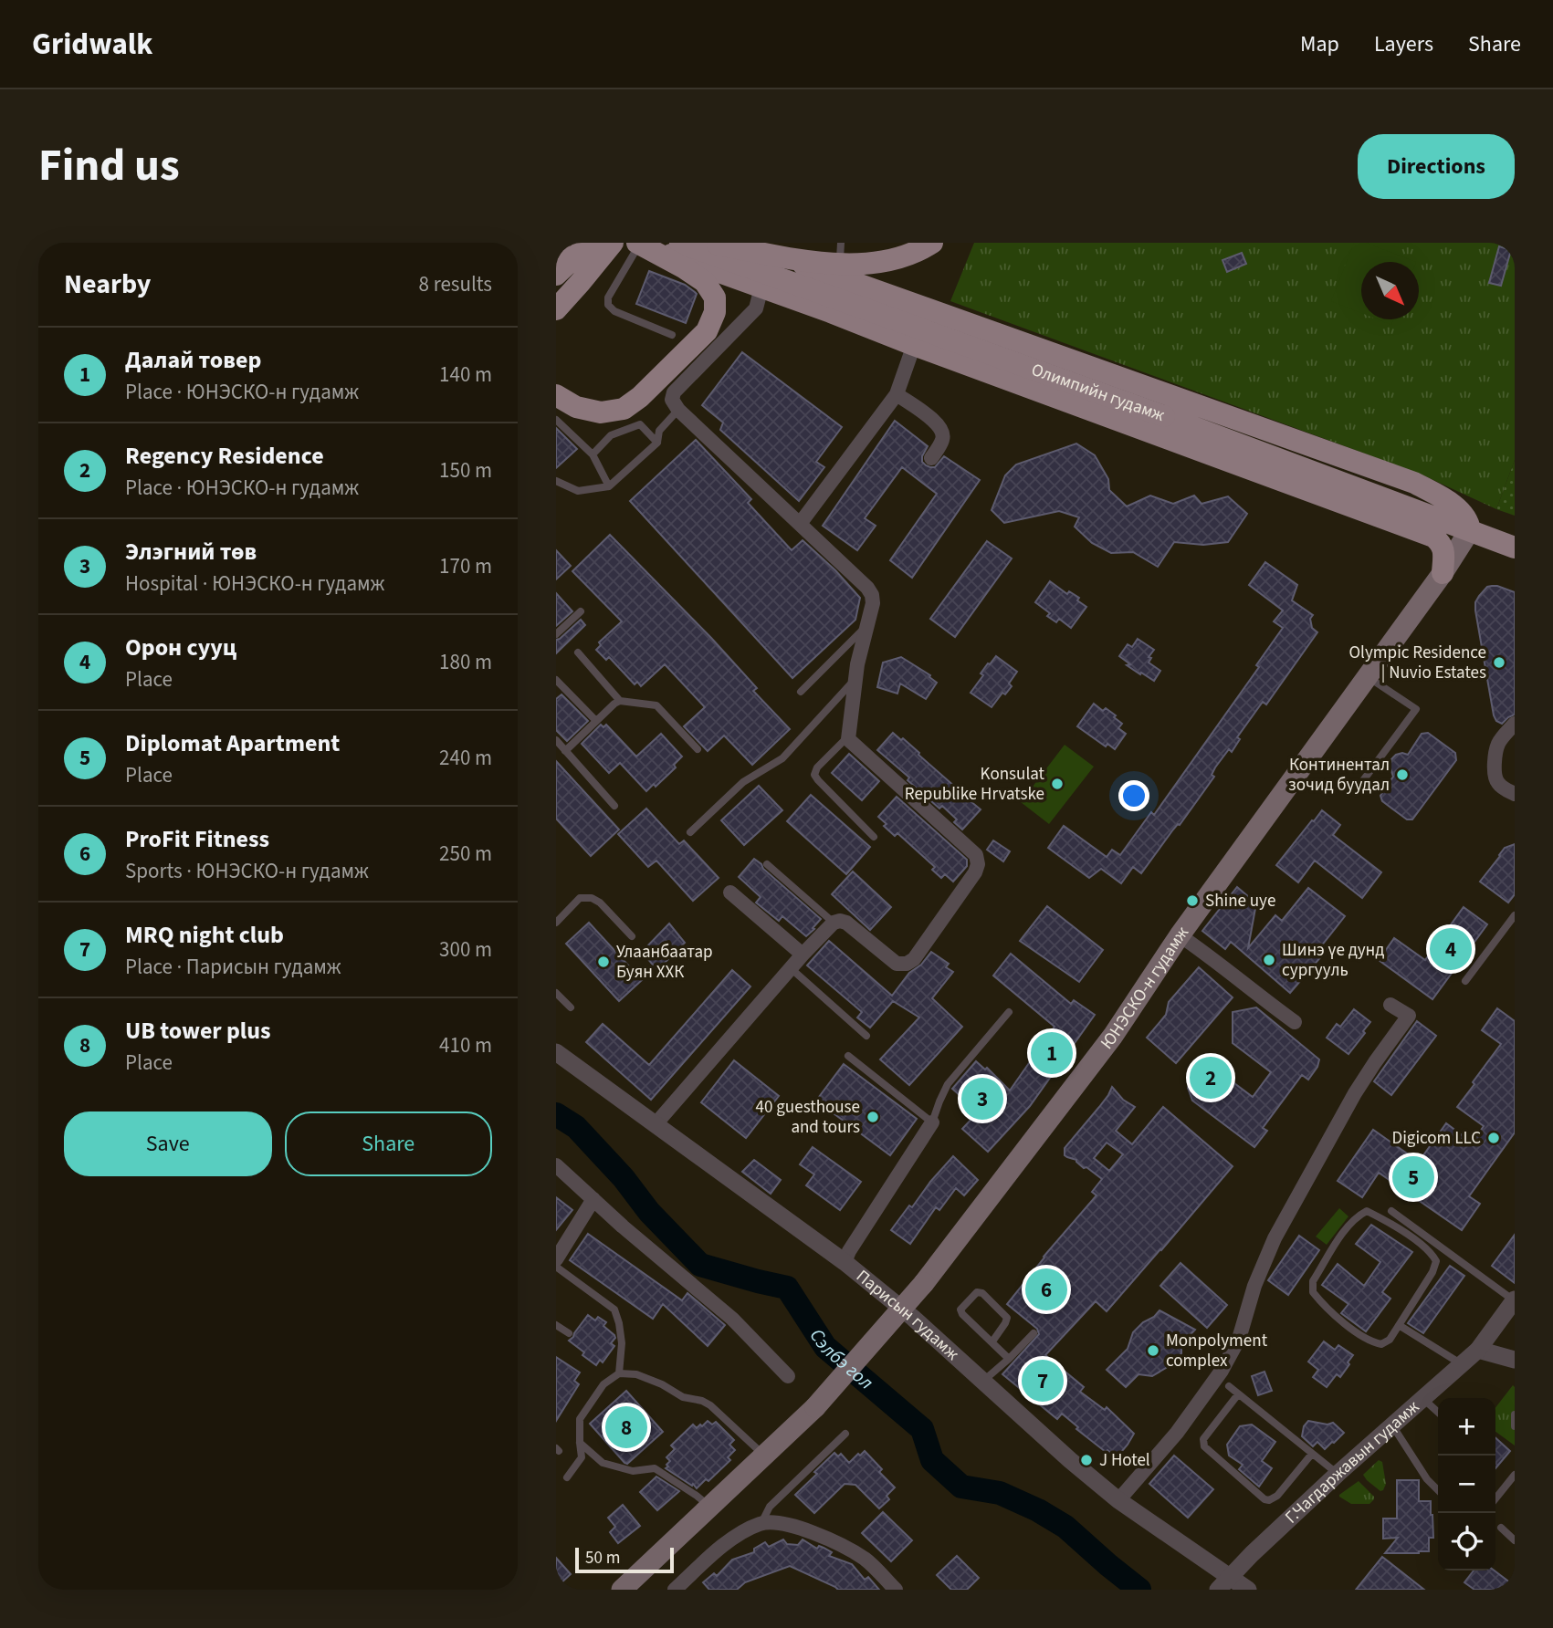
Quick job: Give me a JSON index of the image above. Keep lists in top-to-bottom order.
{
  "streets": {
    "main road": ["Олимпийн гудамж", "ЮНЭСКО-н гудамж"],
    "street": ["Парисын гудамж", "Г.Чагдаржавын гудамж"]
  },
  "crossings": [
    ["Олимпийн гудамж", "ЮНЭСКО-н гудамж"],
    ["Парисын гудамж", "Г.Чагдаржавын гудамж"]
  ],
  "water": ["Сэлбэ гол"],
  "places": [
    "Olympic Residence | Nuvio Estates",
    "Континентал зочид буудал",
    "Konsulat Republike Hrvatske",
    "Shine uye",
    "Шинэ үе дунд сургууль",
    "Улаанбаатар Буян ХХК",
    "40 guesthouse and tours",
    "Digicom LLC",
    "Monpolyment complex",
    "J Hotel"
  ],
  "scale_bar": "50 m",
  "north": "bottom right",
  "page": {
    "header": "Gridwalk",
    "nav": ["Map", "Layers", "Share"],
    "title": "Find us",
    "buttons": [
      "Directions",
      ["Save", "Share"]
    ],
    "heading": ["Nearby", "8 results"],
    "list": [
      {
        "mark": "1",
        "name": "Далай товер",
        "note": "Place · ЮНЭСКО-н гудамж",
        "value": "140 m"
      },
      {
        "mark": "2",
        "name": "Regency Residence",
        "note": "Place · ЮНЭСКО-н гудамж",
        "value": "150 m"
      },
      {
        "mark": "3",
        "name": "Элэгний төв",
        "note": "Hospital · ЮНЭСКО-н гудамж",
        "value": "170 m"
      },
      {
        "mark": "4",
        "name": "Орон сууц",
        "note": "Place",
        "value": "180 m"
      },
      {
        "mark": "5",
        "name": "Diplomat Apartment",
        "note": "Place",
        "value": "240 m"
      },
      {
        "mark": "6",
        "name": "ProFit Fitness",
        "note": "Sports · ЮНЭСКО-н гудамж",
        "value": "250 m"
      },
      {
        "mark": "7",
        "name": "MRQ night club",
        "note": "Place · Парисын гудамж",
        "value": "300 m"
      },
      {
        "mark": "8",
        "name": "UB tower plus",
        "note": "Place",
        "value": "410 m"
      }
    ],
    "pins": [
      "4",
      "1",
      "2",
      "3",
      "5",
      "6",
      "7",
      "8"
    ],
    "map_buttons": ["+", "−"],
    "scale": "50 m"
  }
}
